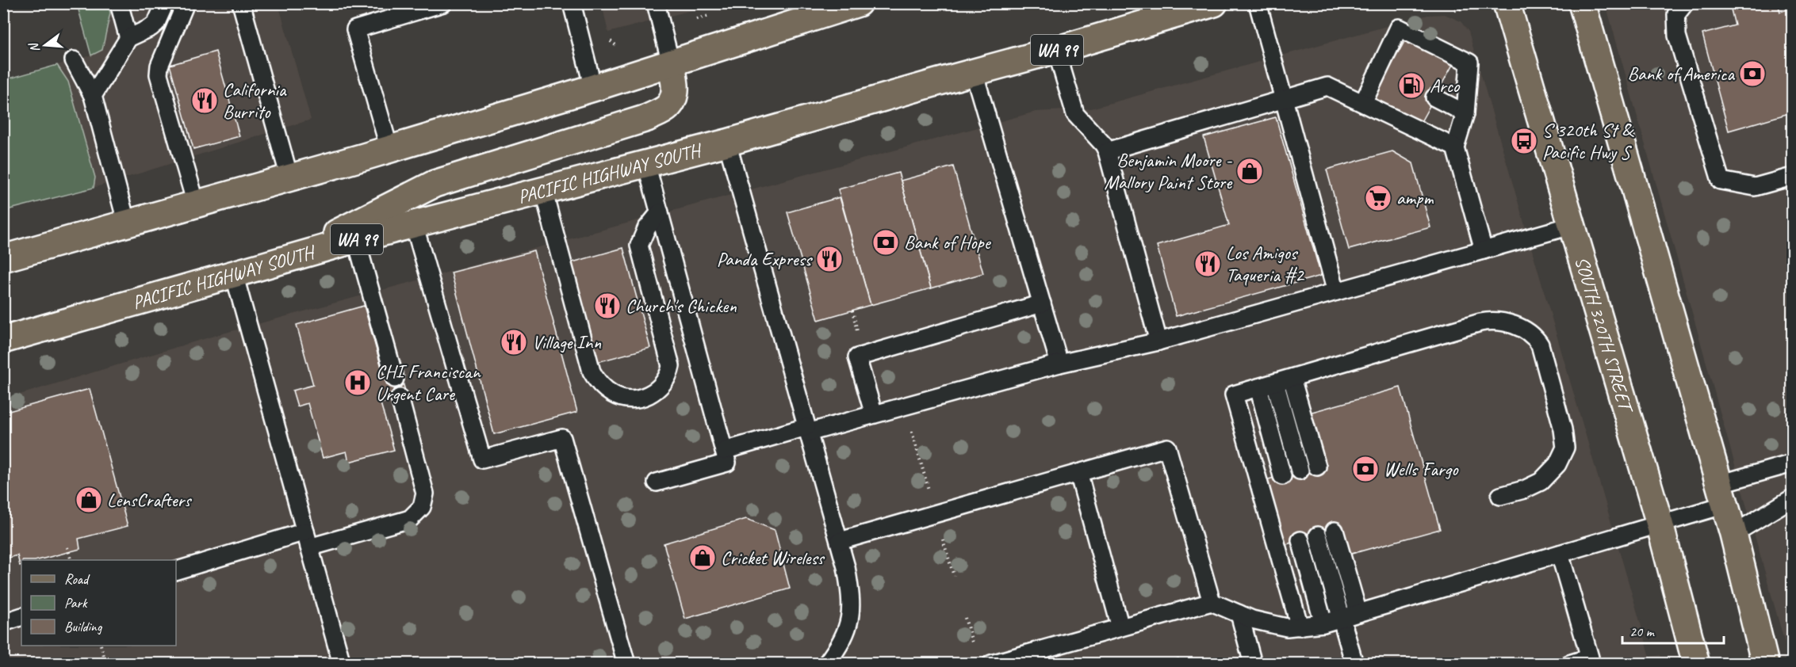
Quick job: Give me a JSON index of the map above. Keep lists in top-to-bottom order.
{
  "streets": {
    "main road": ["WA 99", "PACIFIC HIGHWAY SOUTH", "SOUTH 320TH STREET"]
  },
  "places": {
    "bank": ["Bank of America", "Bank of Hope", "Wells Fargo"],
    "fuel station": ["Arco"],
    "restaurant": [
      "California Burrito",
      "Panda Express",
      "Los Amigos Taqueria #2",
      "Church's Chicken",
      "Village Inn"
    ],
    "bus stop": ["S 320th St & Pacific Hwy S"],
    "shop": ["Benjamin Moore - Mallory Paint Store", "LensCrafters", "Cricket Wireless"],
    "supermarket": ["ampm"],
    "hospital": ["CHI Franciscan Urgent Care"]
  },
  "legend": ["Road", "Park", "Building"],
  "scale_bar": "20 m",
  "north": "left"
}
